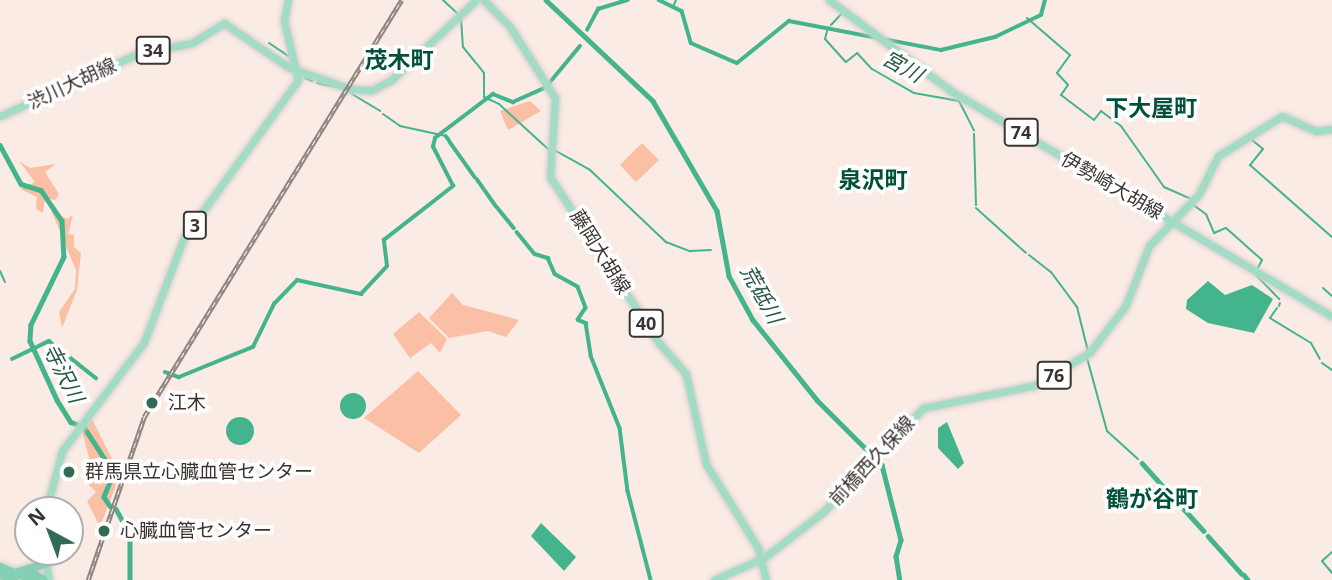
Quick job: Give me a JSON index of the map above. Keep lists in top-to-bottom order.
{
  "streets": {
    "main road": [
      "34",
      "渋川大胡線",
      "74",
      "伊勢崎大胡線",
      "3",
      "藤岡大胡線",
      "40",
      "76",
      "前橋西久保線"
    ]
  },
  "crossings": [
    ["渋川大胡線", "3"],
    ["伊勢崎大胡線", "前橋西久保線"],
    ["藤岡大胡線", "前橋西久保線"]
  ],
  "districts": [
    "茂木町",
    "下大屋町",
    "泉沢町",
    "鶴が谷町"
  ],
  "water": ["宮川", "荒砥川", "寺沢川"],
  "places": ["江木", "群馬県立心臓血管センター", "心臓血管センター"],
  "north": "top left"
}
